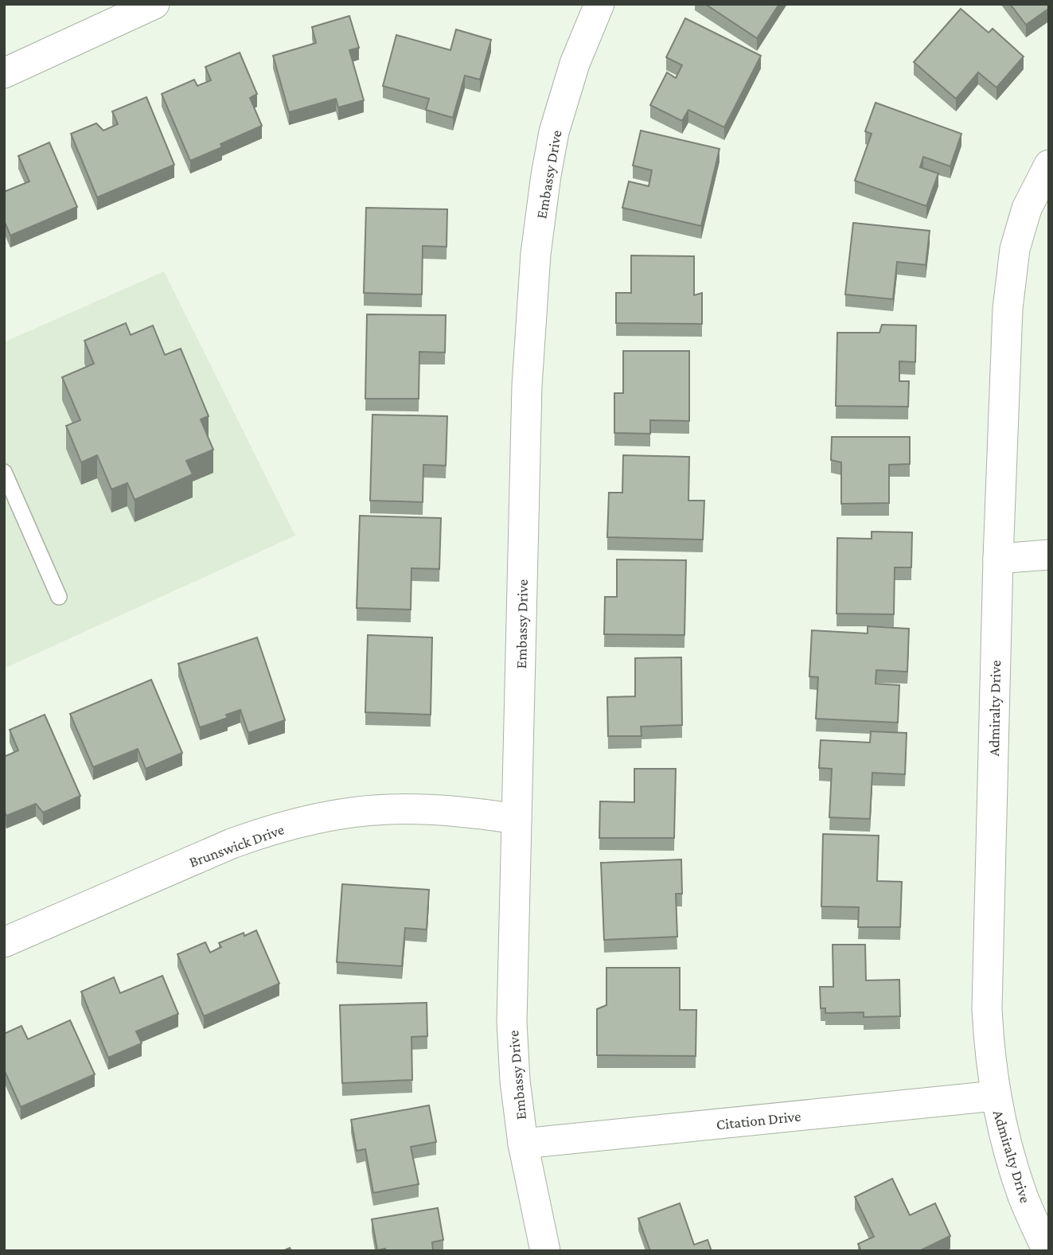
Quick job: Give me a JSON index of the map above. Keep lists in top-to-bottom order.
{
  "streets": {
    "street": [
      "Embassy Drive",
      "Admiralty Drive",
      "Brunswick Drive",
      "Citation Drive"
    ]
  },
  "crossings": [
    ["Embassy Drive", "Brunswick Drive"],
    ["Embassy Drive", "Citation Drive"],
    ["Admiralty Drive", "Citation Drive"]
  ]
}
